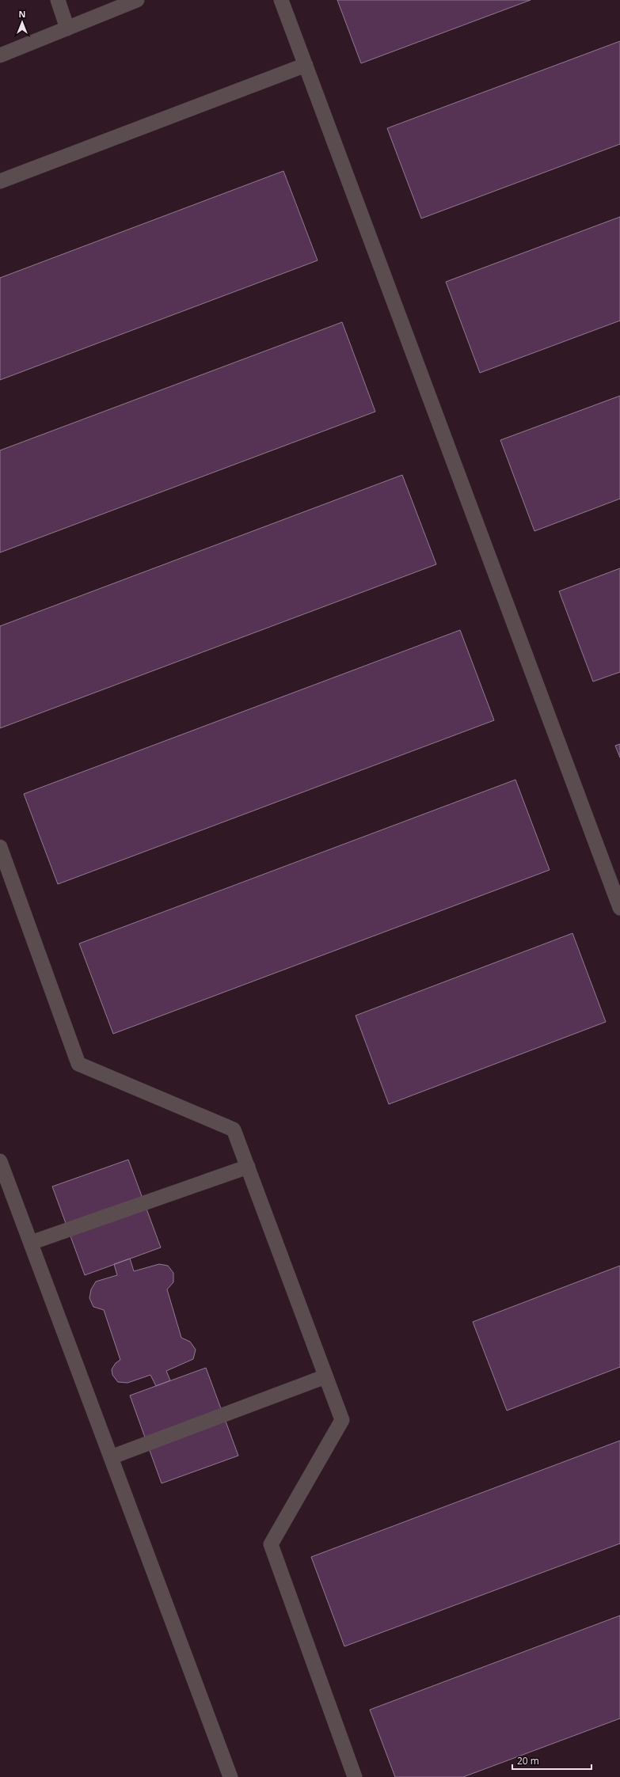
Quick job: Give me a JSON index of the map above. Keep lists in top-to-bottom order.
{
  "scale_bar": "20 m",
  "north": "top"
}
